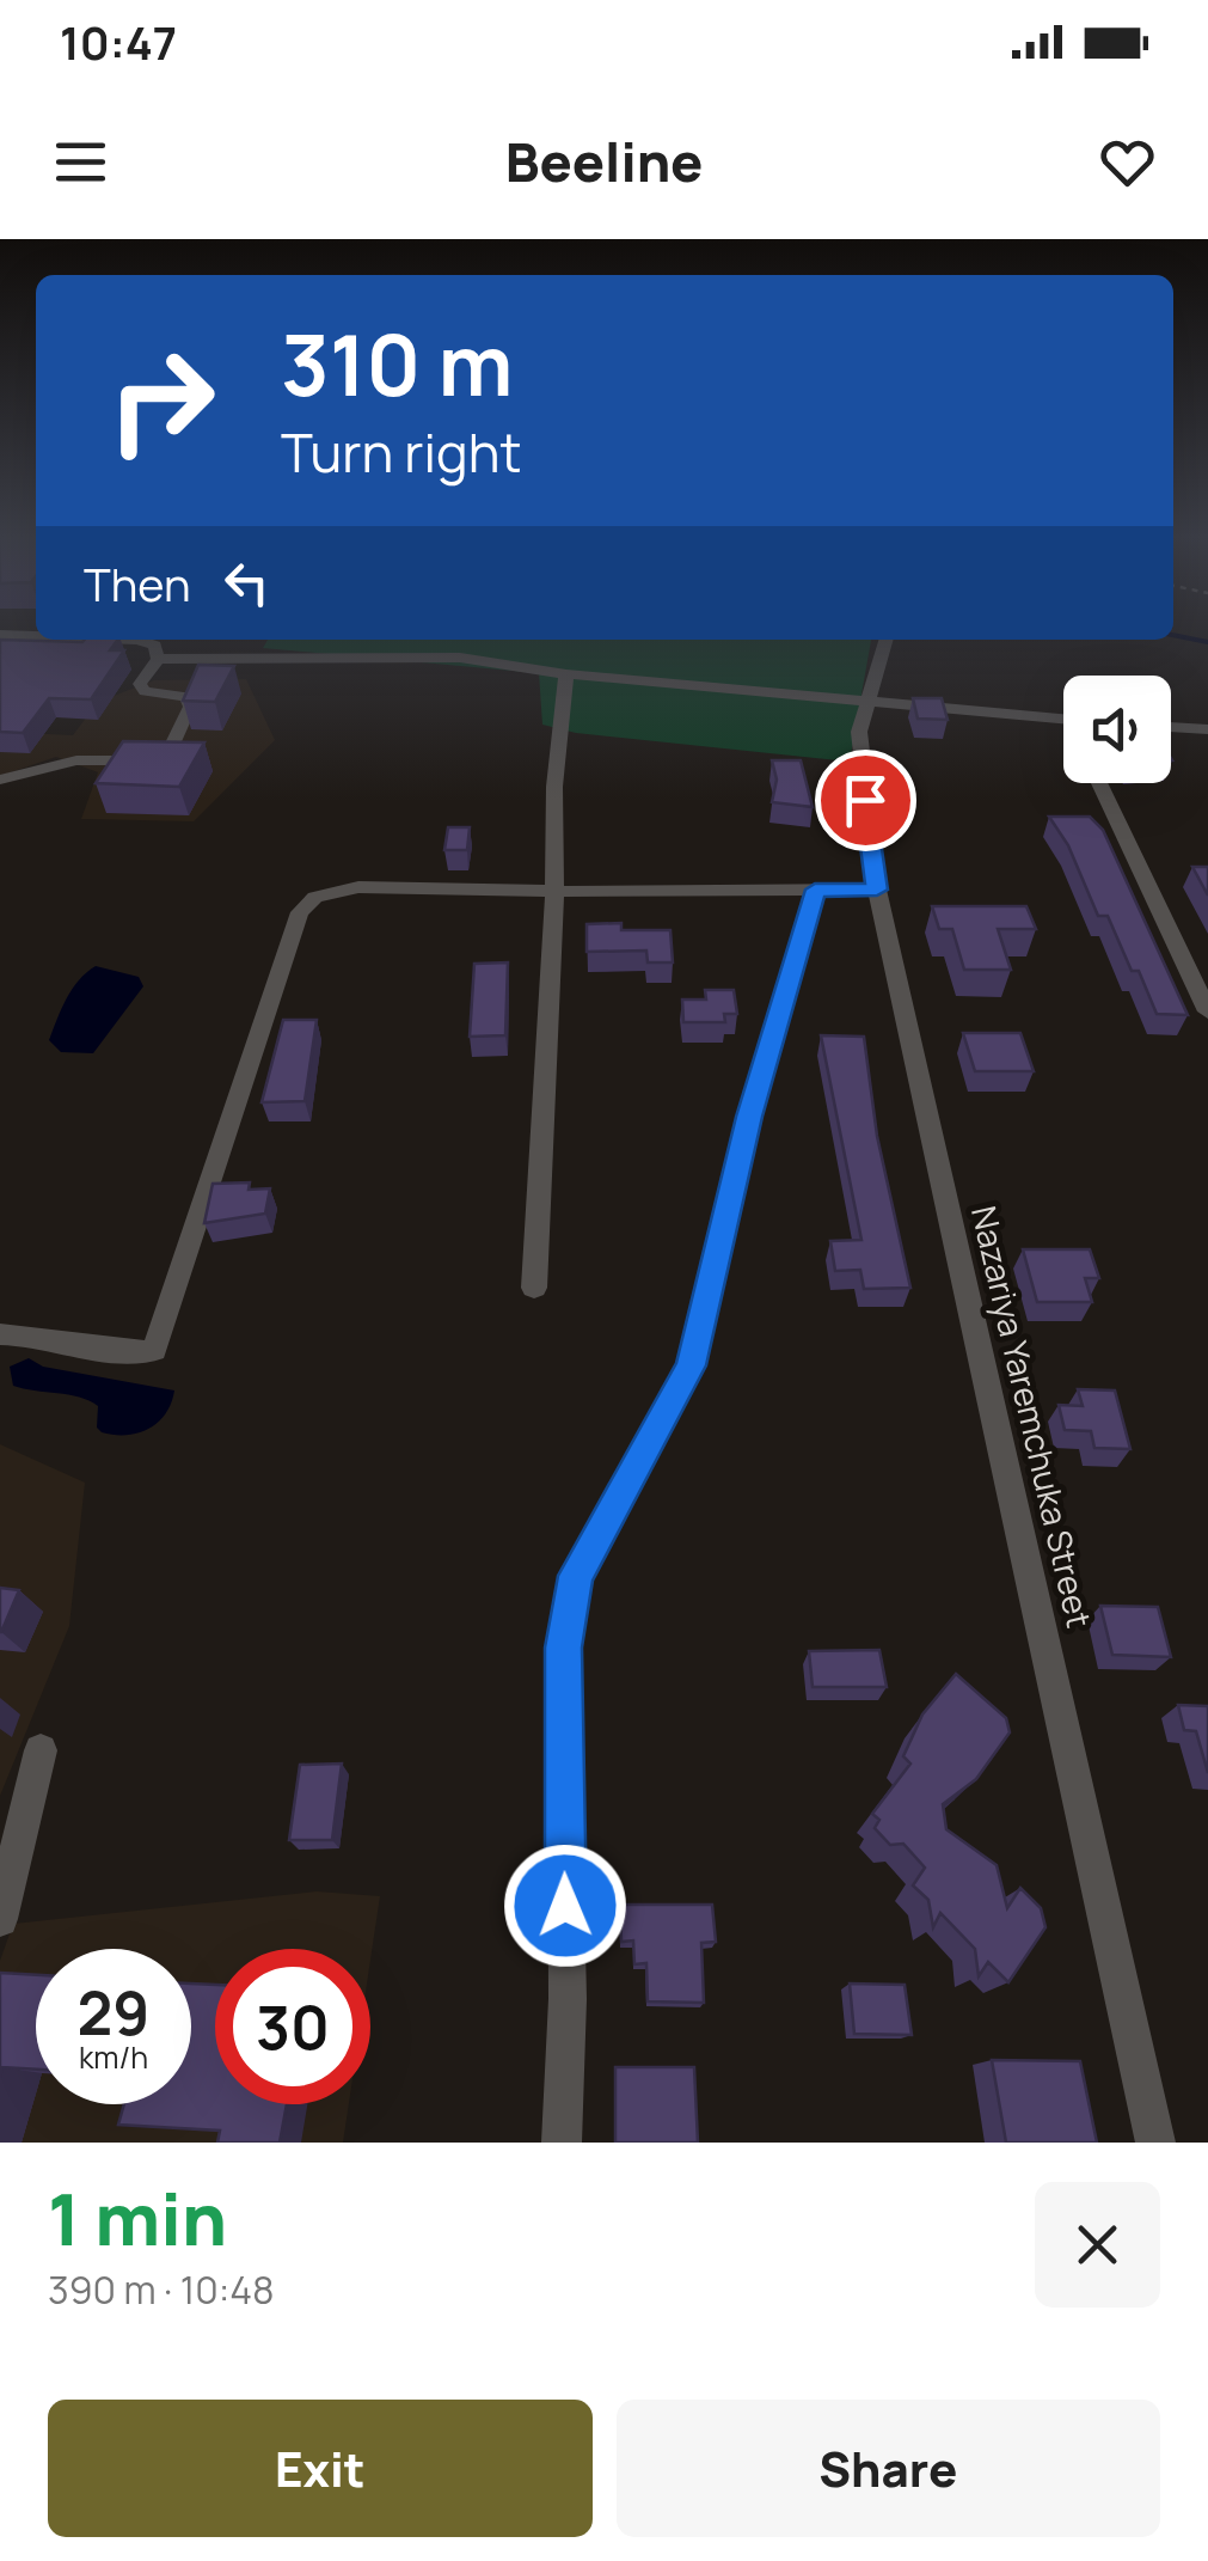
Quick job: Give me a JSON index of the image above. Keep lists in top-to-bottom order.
{
  "streets": {
    "street": ["Nazariya Yaremchuka Street"]
  },
  "page": {
    "status": "10:47",
    "header": "Beeline",
    "turn": ["310 m", "Turn right"],
    "then": "Then",
    "speed": "29 km/h",
    "limit": "30",
    "heading": ["1 min", "390 m · 10:48"],
    "buttons": ["Exit", "Share"]
  }
}
